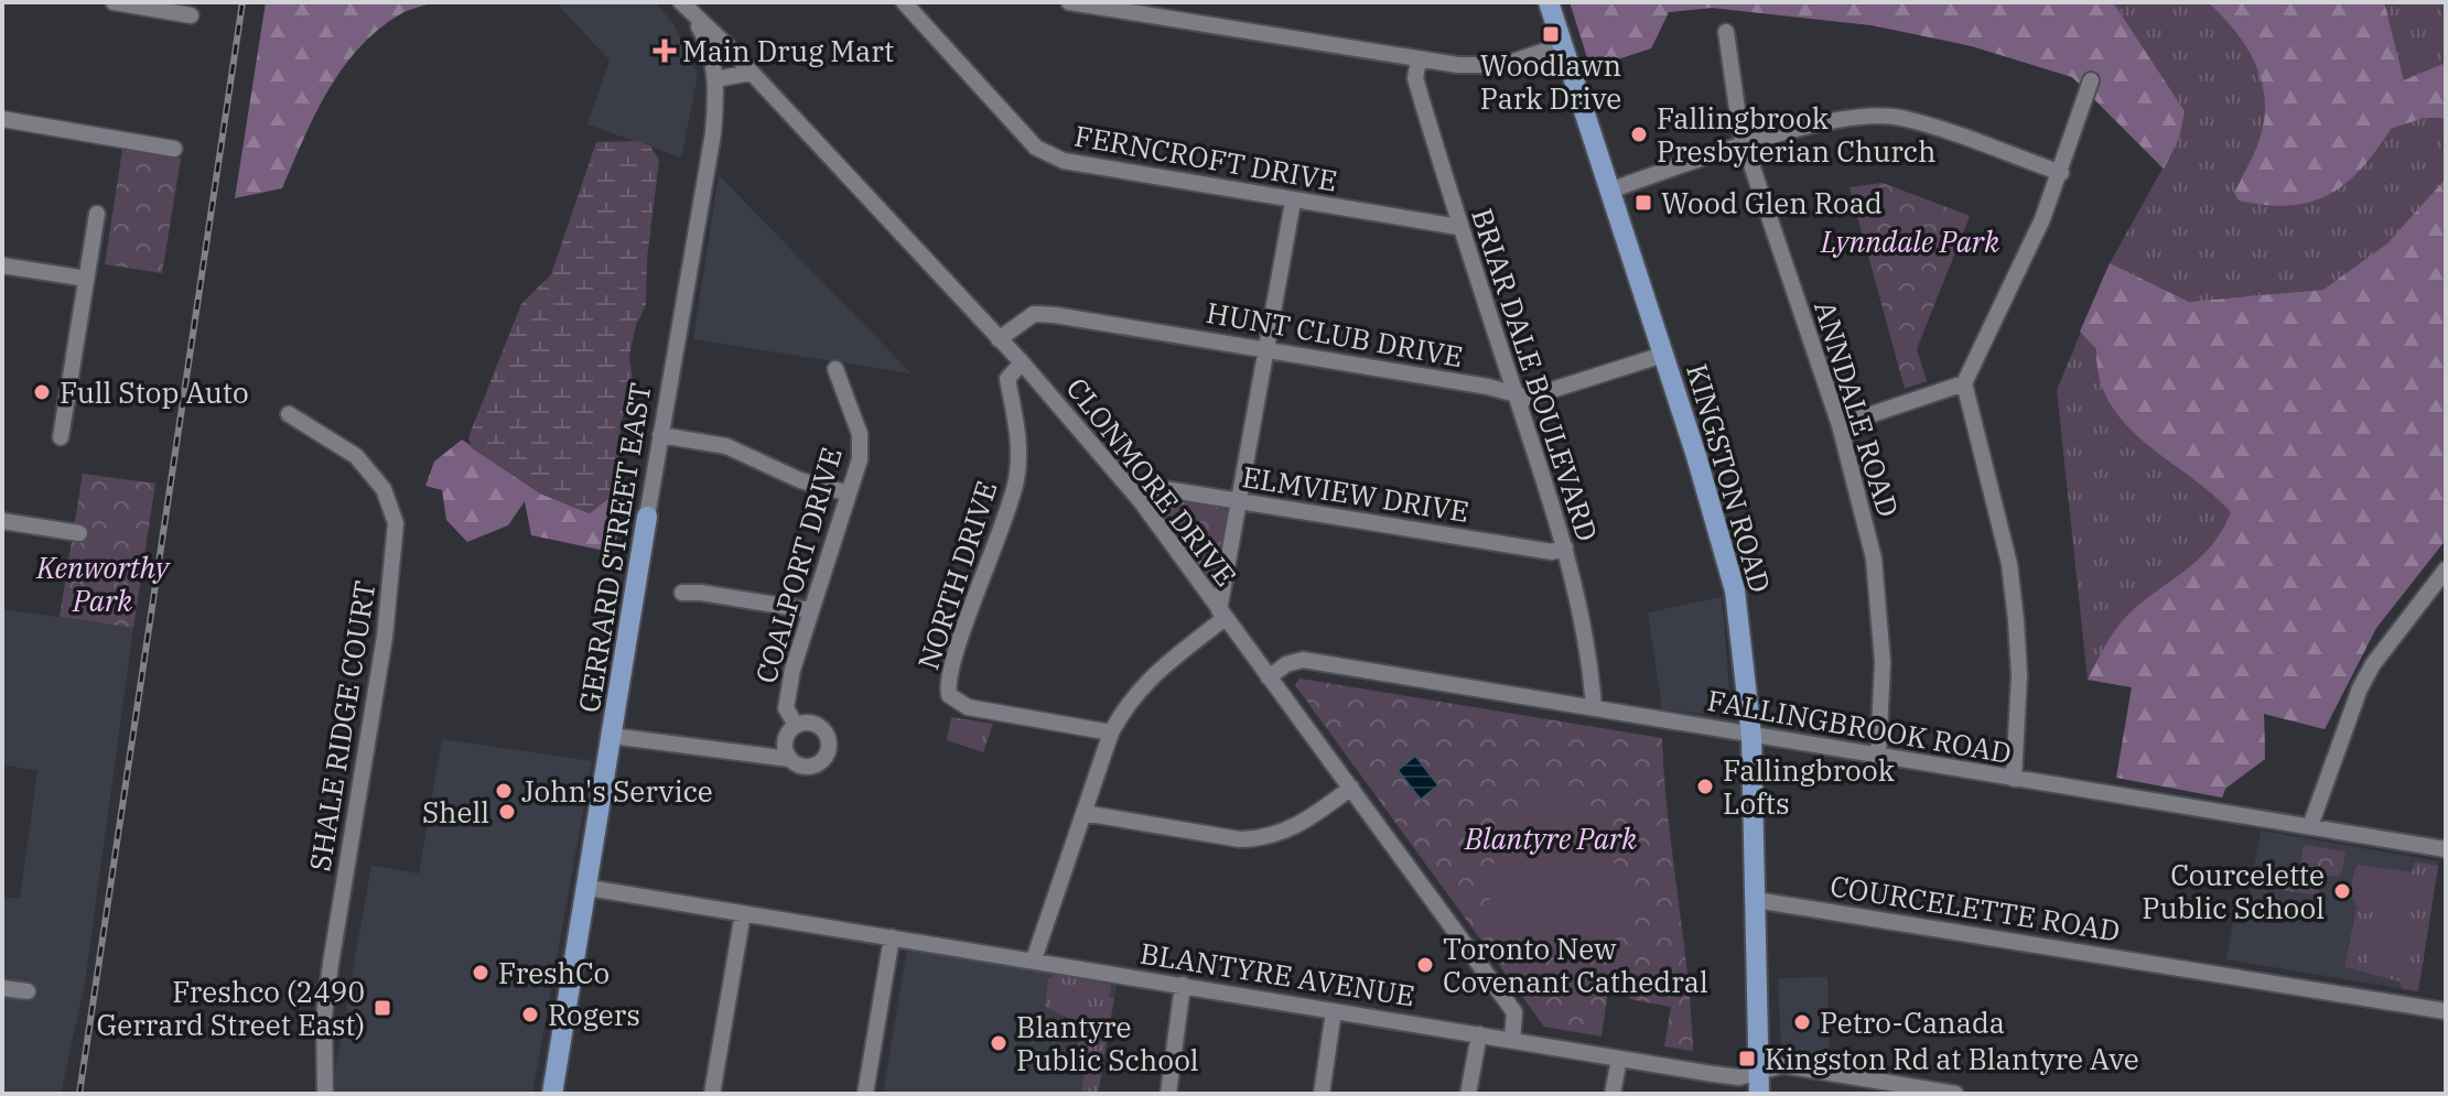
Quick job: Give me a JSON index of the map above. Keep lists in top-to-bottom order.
{
  "streets": {
    "main road": ["KINGSTON ROAD", "GERRARD STREET EAST"],
    "street": [
      "FERNCROFT DRIVE",
      "HUNT CLUB DRIVE",
      "BRIAR DALE BOULEVARD",
      "ANNDALE ROAD",
      "CLONMORE DRIVE",
      "ELMVIEW DRIVE",
      "COALPORT DRIVE",
      "NORTH DRIVE",
      "SHALE RIDGE COURT",
      "FALLINGBROOK ROAD",
      "COURCELETTE ROAD",
      "BLANTYRE AVENUE"
    ]
  },
  "crossings": [
    ["FERNCROFT DRIVE", "BRIAR DALE BOULEVARD"],
    ["HUNT CLUB DRIVE", "BRIAR DALE BOULEVARD"],
    ["HUNT CLUB DRIVE", "KINGSTON ROAD"],
    ["HUNT CLUB DRIVE", "CLONMORE DRIVE"],
    ["BRIAR DALE BOULEVARD", "ELMVIEW DRIVE"],
    ["BRIAR DALE BOULEVARD", "FALLINGBROOK ROAD"],
    ["ANNDALE ROAD", "FALLINGBROOK ROAD"],
    ["KINGSTON ROAD", "FALLINGBROOK ROAD"],
    ["KINGSTON ROAD", "COURCELETTE ROAD"],
    ["KINGSTON ROAD", "BLANTYRE AVENUE"],
    ["CLONMORE DRIVE", "ELMVIEW DRIVE"],
    ["CLONMORE DRIVE", "GERRARD STREET EAST"],
    ["CLONMORE DRIVE", "NORTH DRIVE"],
    ["CLONMORE DRIVE", "FALLINGBROOK ROAD"],
    ["CLONMORE DRIVE", "BLANTYRE AVENUE"],
    ["GERRARD STREET EAST", "COALPORT DRIVE"],
    ["GERRARD STREET EAST", "BLANTYRE AVENUE"]
  ],
  "parks": ["Lynndale Park", "Kenworthy Park", "Blantyre Park"],
  "places": {
    "transit": [
      "Woodlawn Park Drive",
      "Wood Glen Road",
      "Freshco (2490 Gerrard Street East)",
      "Kingston Rd at Blantyre Ave"
    ],
    "health": ["Main Drug Mart"],
    "other": [
      "Fallingbrook Presbyterian Church",
      "Full Stop Auto",
      "Fallingbrook Lofts",
      "John's Service",
      "Shell",
      "Courcelette Public School",
      "Toronto New Covenant Cathedral",
      "FreshCo",
      "Rogers",
      "Petro-Canada",
      "Blantyre Public School"
    ]
  }
}
